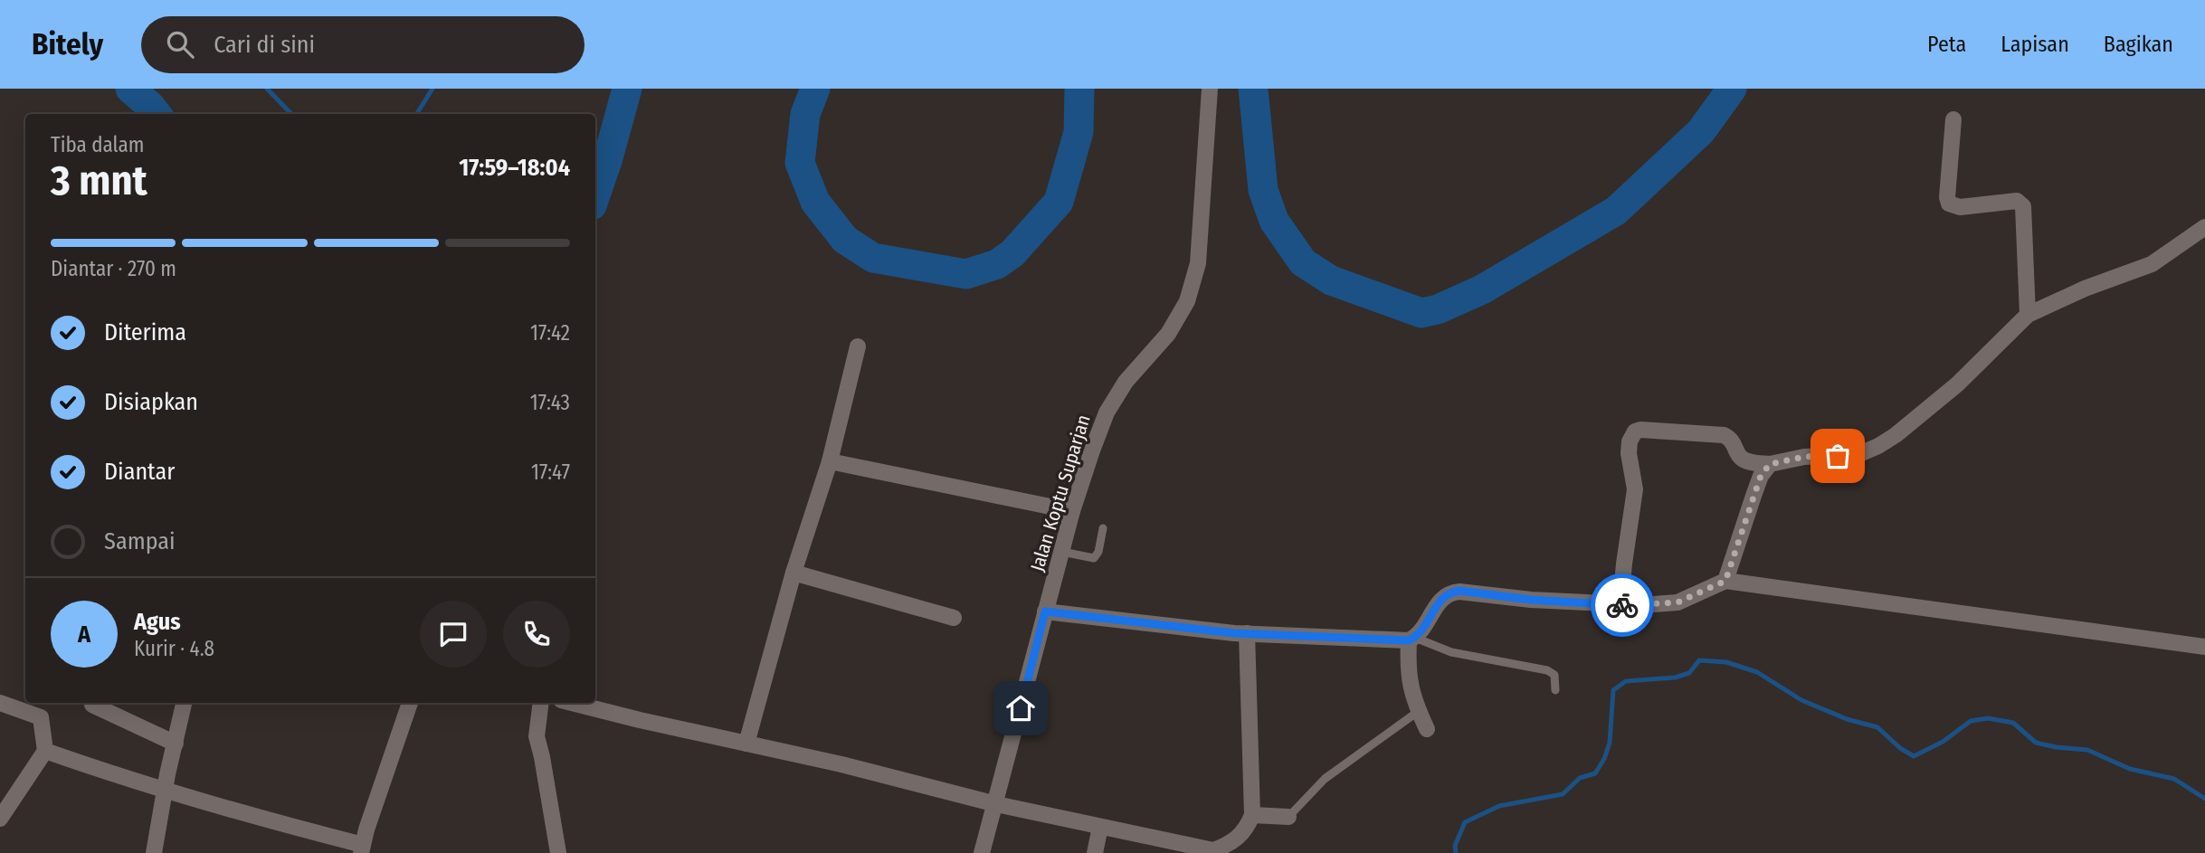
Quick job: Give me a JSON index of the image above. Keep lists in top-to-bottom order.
{
  "streets": {
    "street": ["Jalan Koptu Suparjan"]
  },
  "page": {
    "header": "Bitely",
    "search": "Cari di sini",
    "nav": ["Peta", "Lapisan", "Bagikan"],
    "heading": ["3 mnt", "Tiba dalam", "17:59–18:04"],
    "panel": ["Agus", "Kurir · 4.8"],
    "bar": "Diantar · 270 m",
    "list": [
      ["Diterima", "17:42"],
      ["Disiapkan", "17:43"],
      ["Diantar", "17:47"],
      "Sampai"
    ],
    "round": "A"
  }
}
